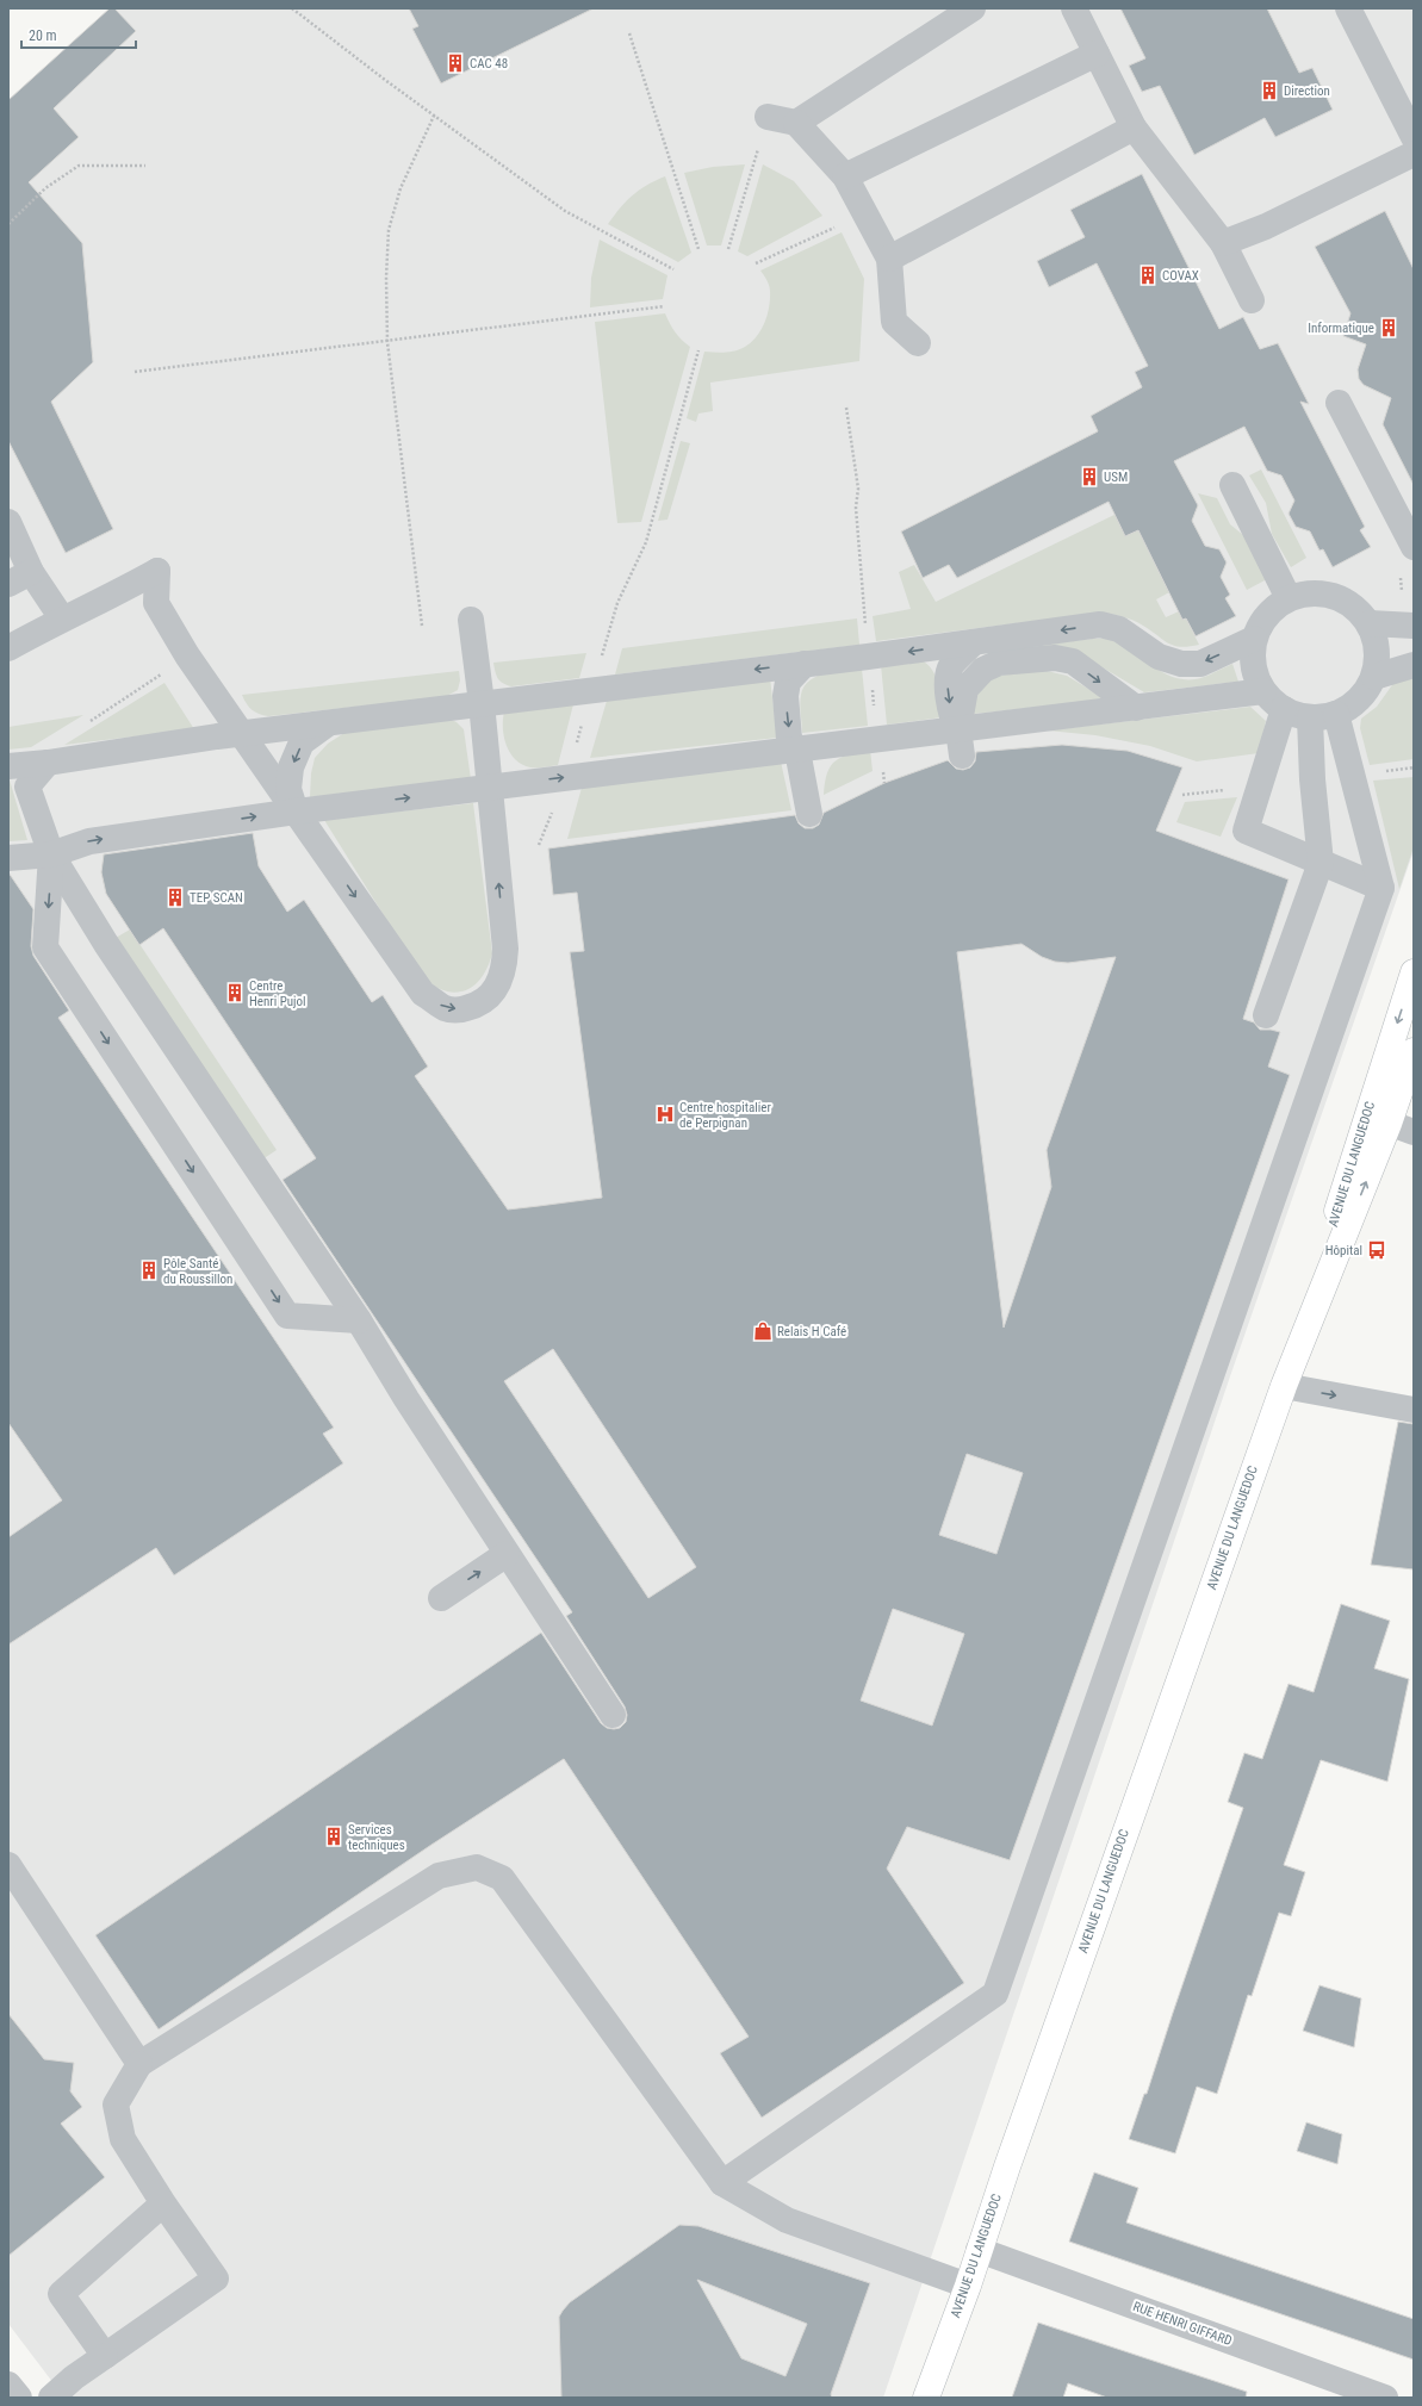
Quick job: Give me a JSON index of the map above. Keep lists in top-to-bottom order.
{
  "streets": {
    "main road": ["AVENUE DU LANGUEDOC"],
    "street": ["RUE HENRI GIFFARD"]
  },
  "crossings": [
    ["AVENUE DU LANGUEDOC", "RUE HENRI GIFFARD"]
  ],
  "places": {
    "building": [
      "CAC 48",
      "Direction",
      "COVAX",
      "Informatique",
      "USM",
      "TEP SCAN",
      "Centre Henri Pujol",
      "Pôle Santé du Roussillon",
      "Services techniques"
    ],
    "hospital": ["Centre hospitalier de Perpignan"],
    "bus stop": ["Hôpital"],
    "shop": ["Relais H Café"]
  },
  "scale_bar": "20 m"
}
